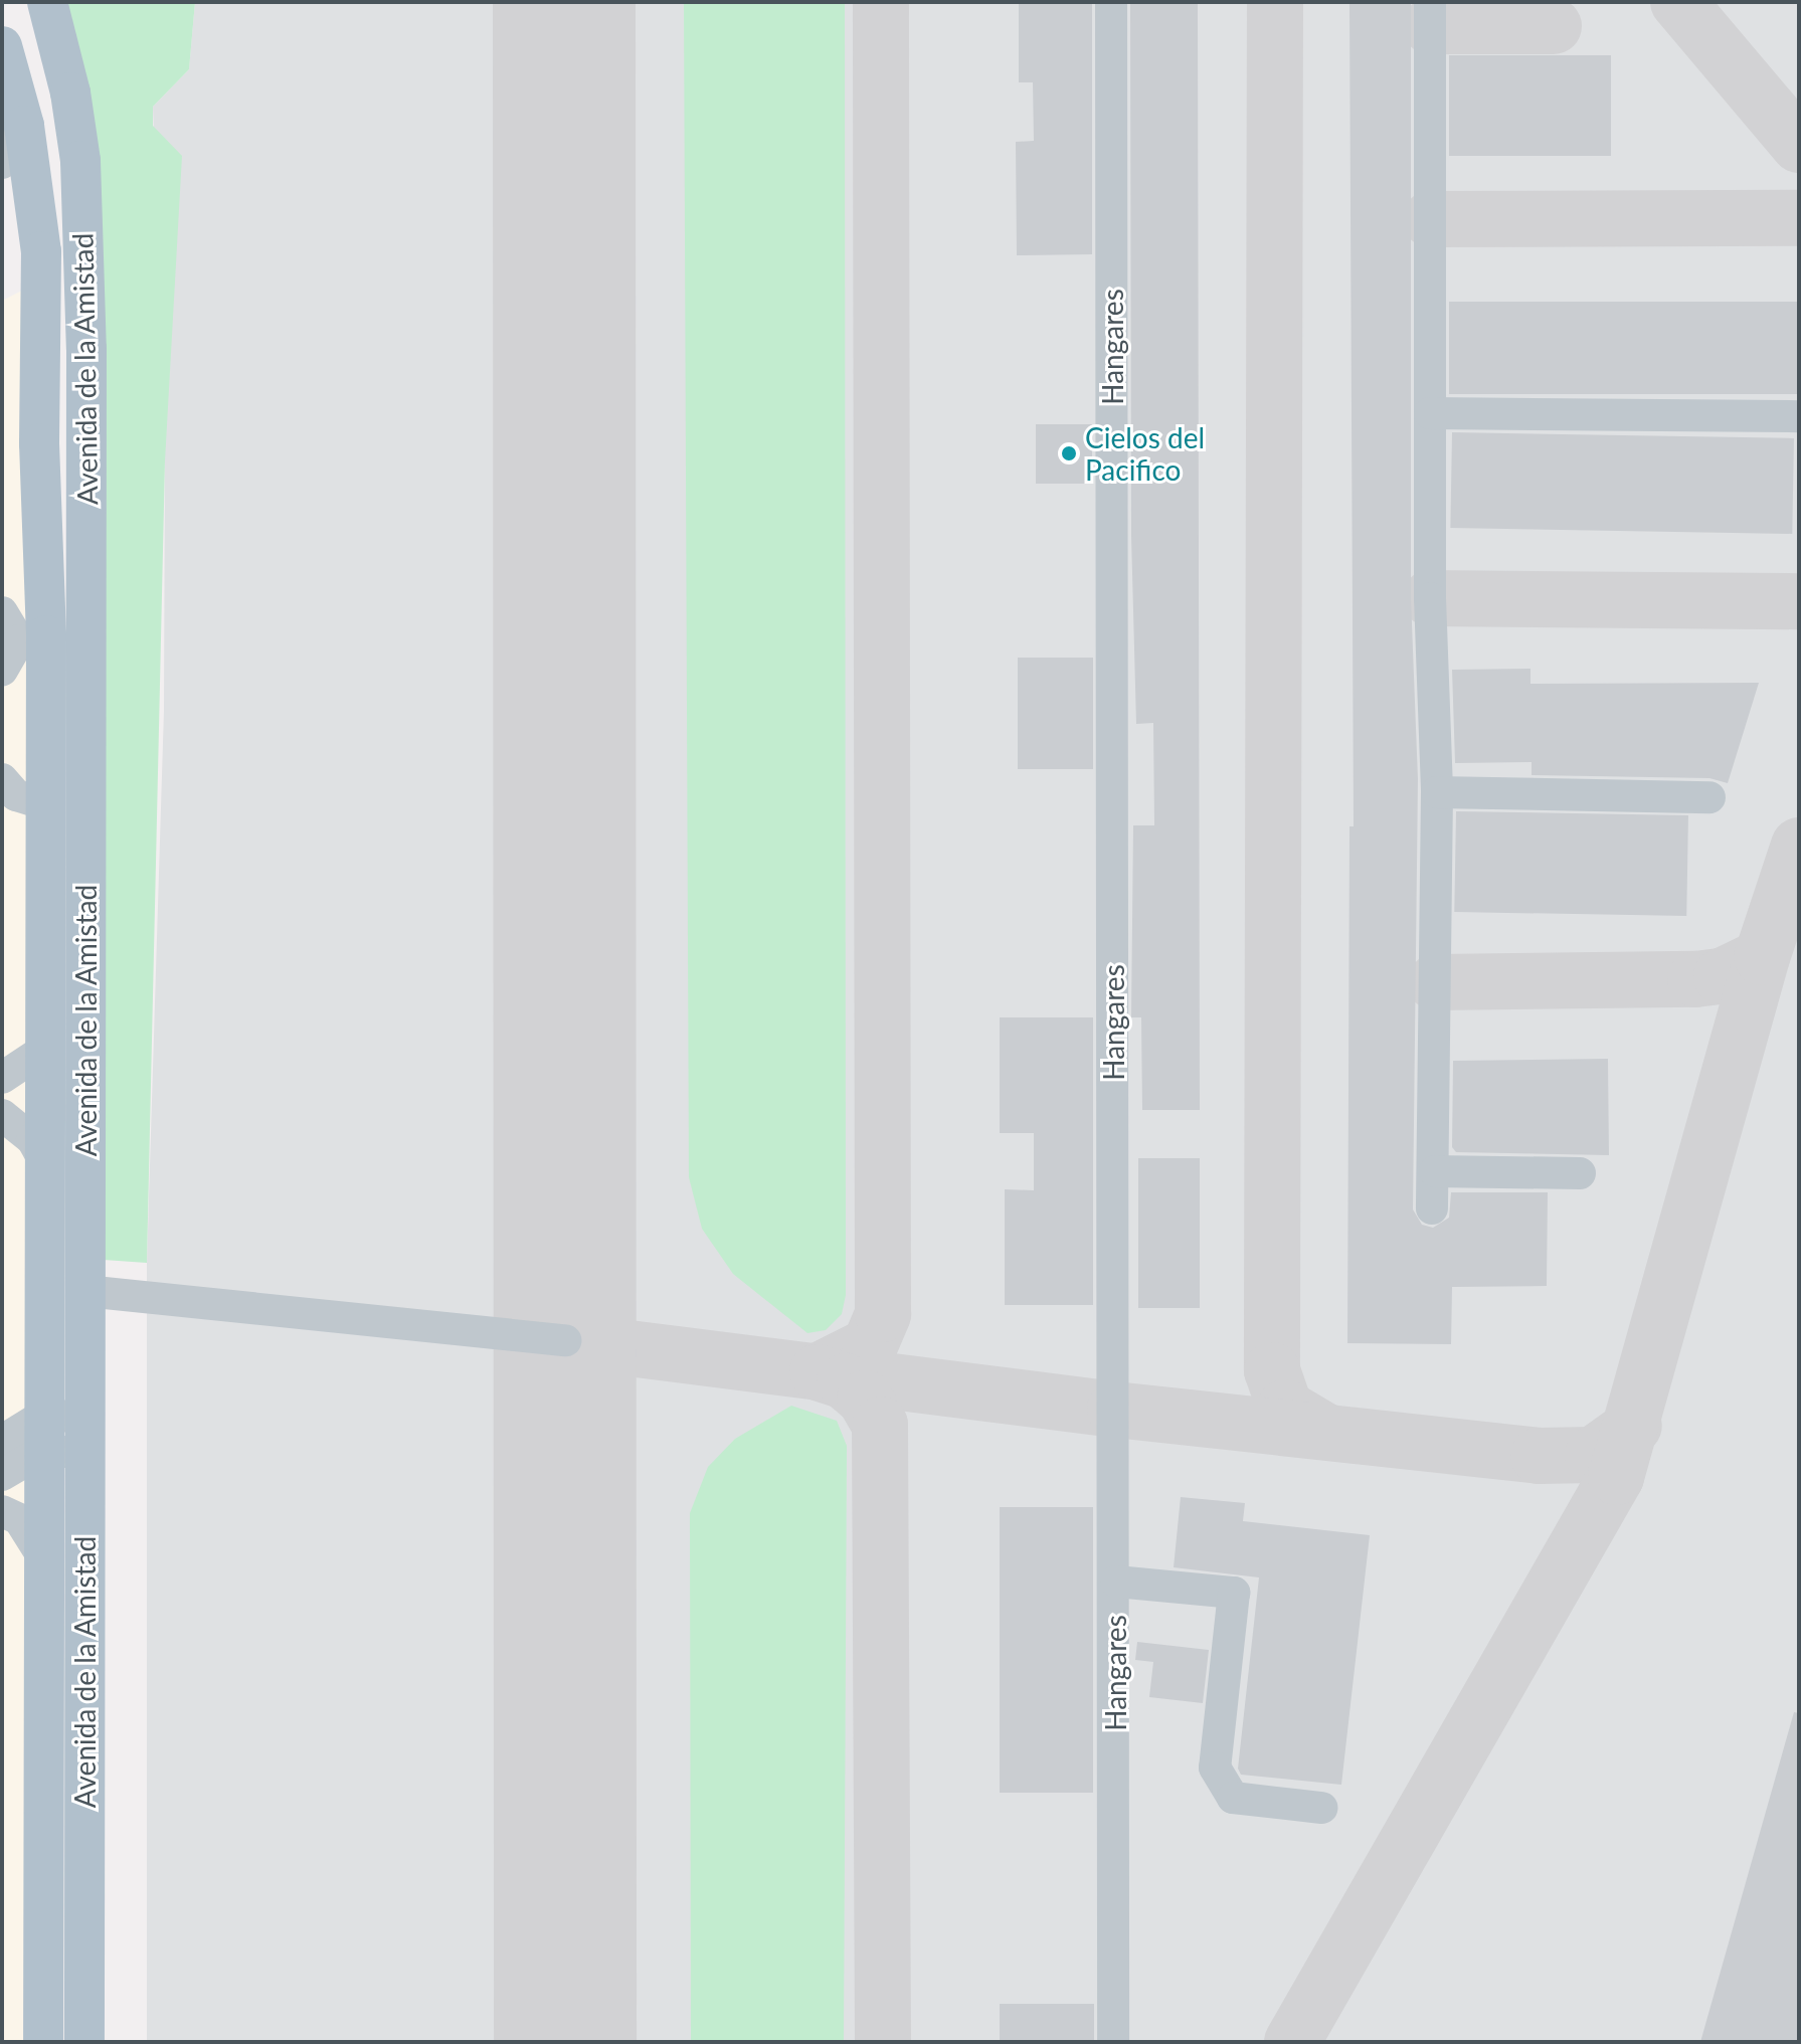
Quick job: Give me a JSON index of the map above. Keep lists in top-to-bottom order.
{
  "streets": {
    "main road": ["Avenida de la Amistad"],
    "lane": ["Hangares"]
  },
  "places": ["Cielos del Pacifico"]
}
